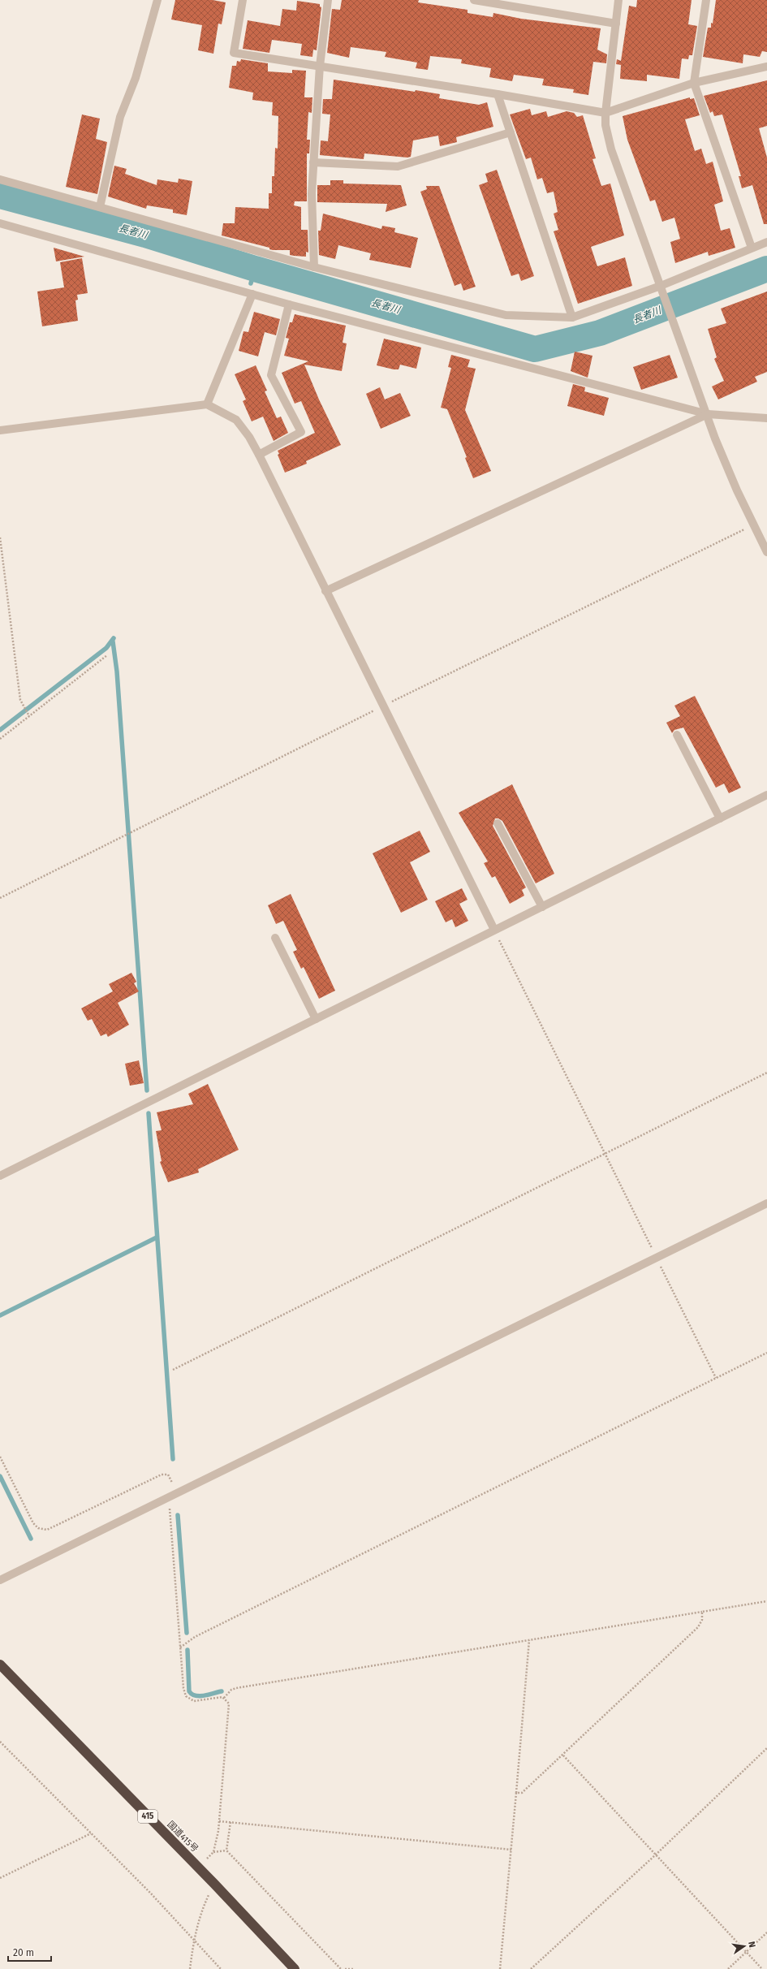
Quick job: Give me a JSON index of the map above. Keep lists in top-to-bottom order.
{
  "streets": {
    "highway": ["415", "国道415号"]
  },
  "water": ["長者川"],
  "scale_bar": "20 m",
  "north": "right"
}
